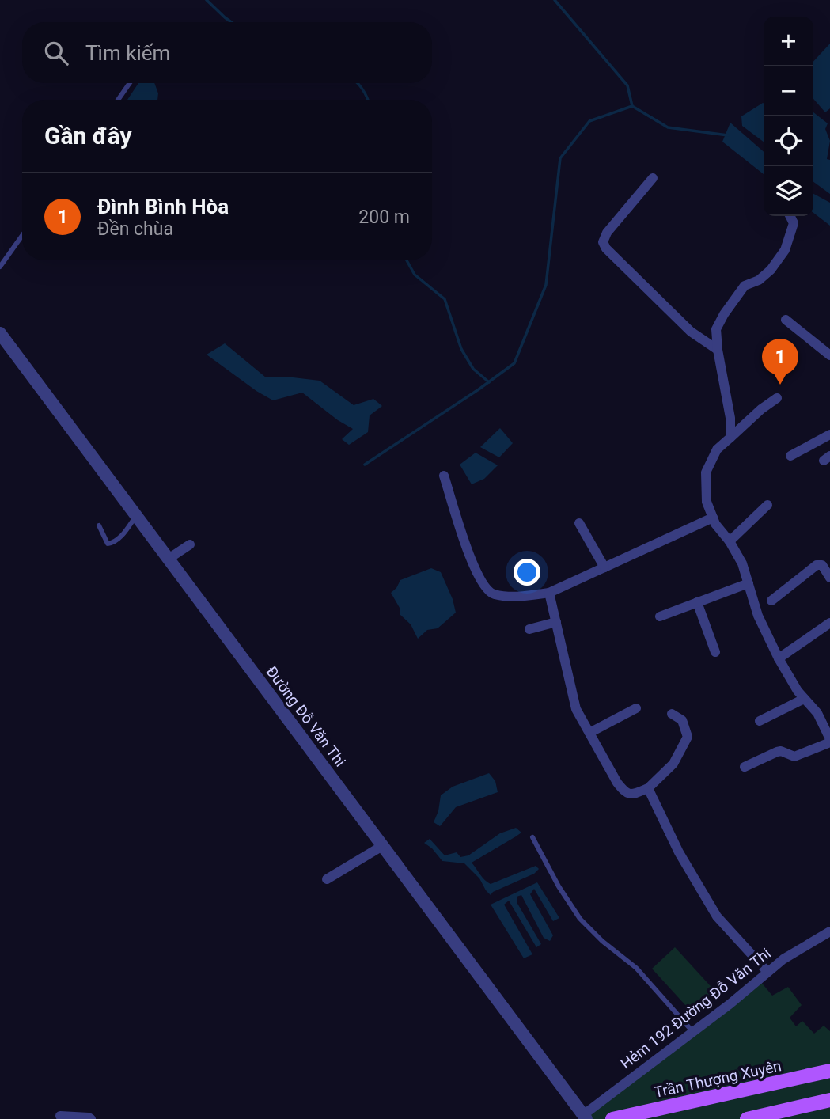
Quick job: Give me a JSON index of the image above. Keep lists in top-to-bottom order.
{
  "streets": {
    "main road": ["Trần Thượng Xuyên"],
    "street": ["Đường Đỗ Văn Thi", "Hẻm 192 Đường Đỗ Văn Thi"]
  },
  "crossings": [
    ["Đường Đỗ Văn Thi", "Hẻm 192 Đường Đỗ Văn Thi"]
  ],
  "page": {
    "map_buttons": ["+", "−"],
    "search": "Tìm kiếm",
    "heading": "Gần đây",
    "list": [
      {
        "mark": "1",
        "name": "Đình Bình Hòa",
        "note": "Đền chùa",
        "value": "200 m"
      }
    ],
    "pins": "1"
  }
}
